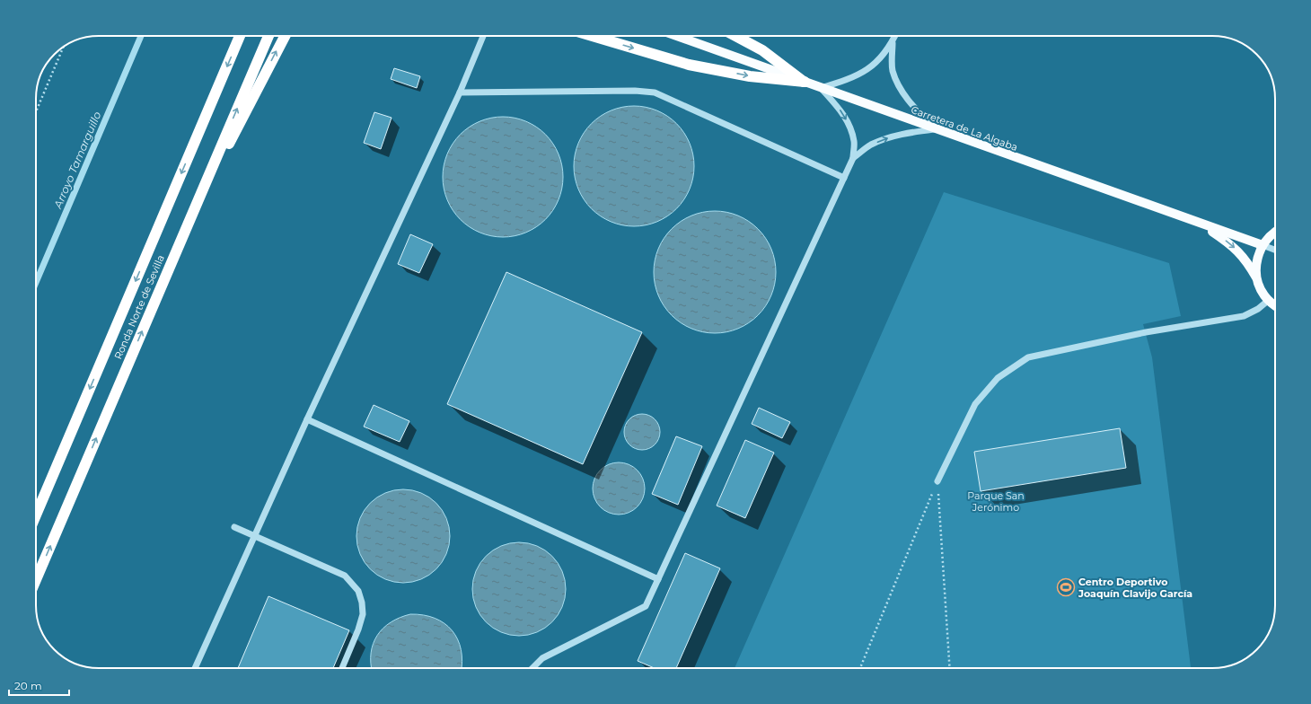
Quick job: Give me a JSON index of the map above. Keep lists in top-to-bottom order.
{
  "streets": {
    "highway": ["Ronda Norte de Sevilla"],
    "main road": ["Carretera de La Algaba"]
  },
  "water": ["Arroyo Tamarguillo"],
  "parks": ["Parque San Jerónimo"],
  "places": {
    "sports": ["Centro Deportivo Joaquín Clavijo García"]
  },
  "scale_bar": "20 m"
}
